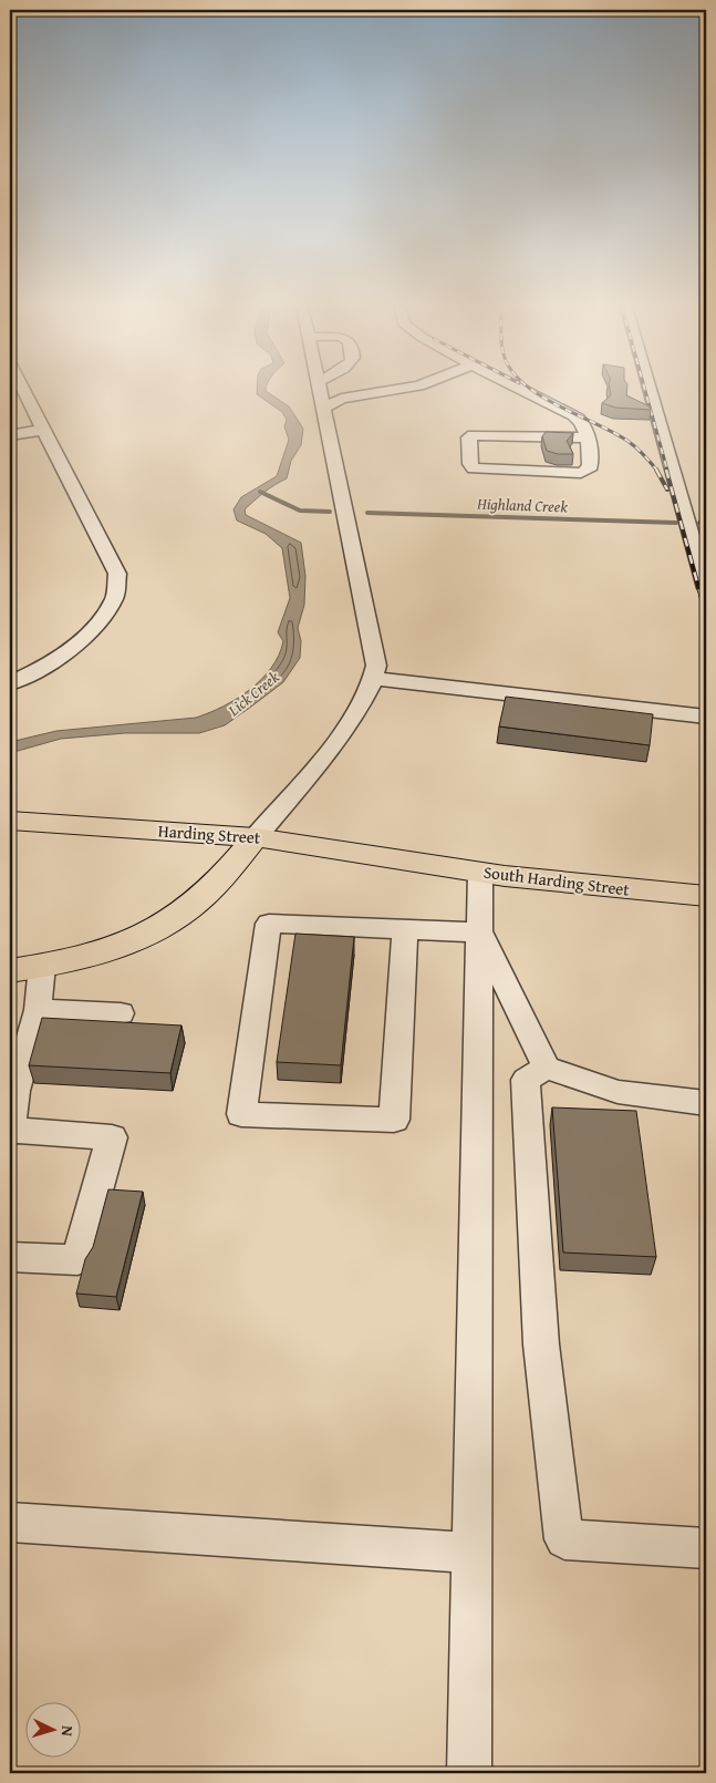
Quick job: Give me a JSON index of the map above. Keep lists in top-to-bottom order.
{
  "streets": {
    "main road": ["Harding Street", "South Harding Street"]
  },
  "crossings": [
    ["Harding Street", "South Harding Street"]
  ],
  "water": ["Highland Creek", "Lick Creek"],
  "north": "right"
}
